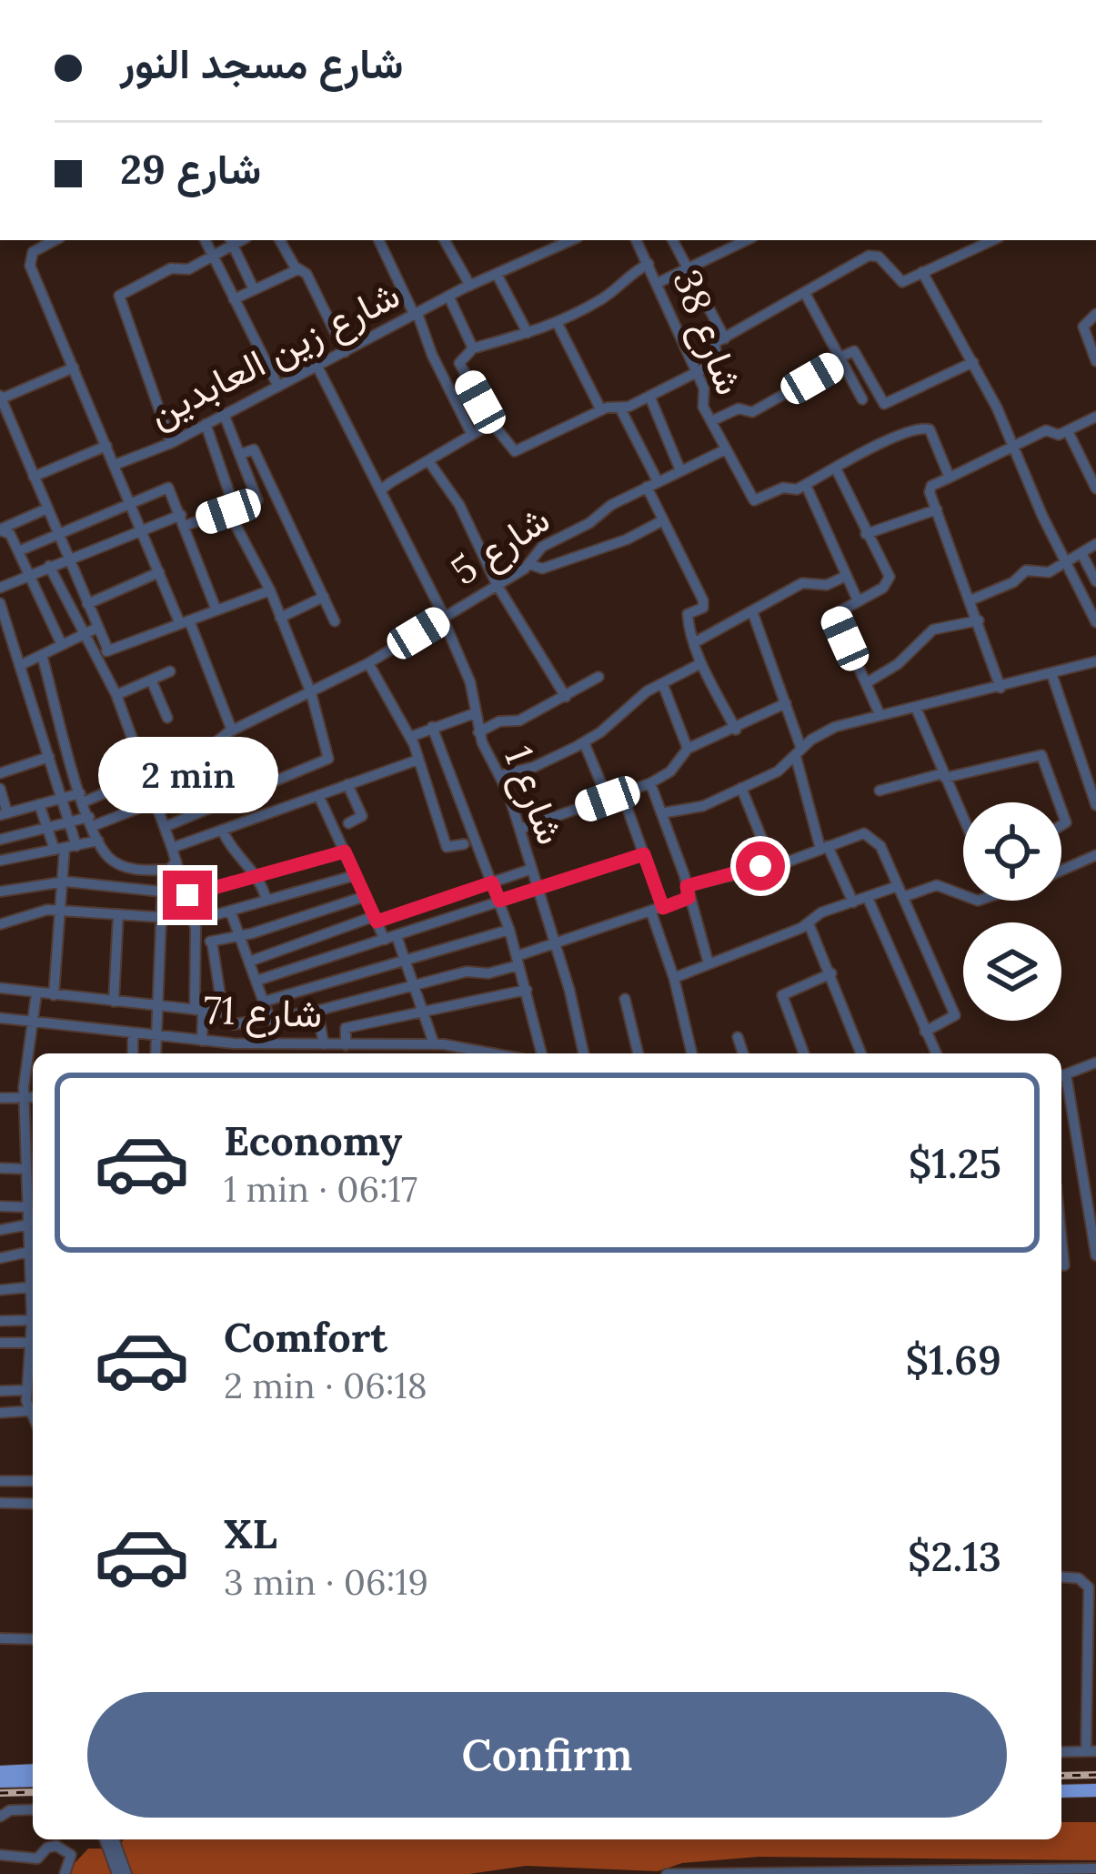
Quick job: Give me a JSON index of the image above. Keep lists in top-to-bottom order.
{
  "streets": {
    "street": [
      "شارع 38",
      "شارع زين العابدين",
      "شارع 5",
      "شارع 1",
      "شارع 71"
    ]
  },
  "crossings": [
    ["شارع 38", "شارع 5"],
    ["شارع زين العابدين", "شارع 1"],
    ["شارع 5", "شارع 1"]
  ],
  "page": {
    "banner": ["شارع مسجد النور", "شارع 29"],
    "bubble": "2 min",
    "list": [
      {
        "name": "Economy",
        "note": "1 min · 06:17",
        "value": "$1.25"
      },
      {
        "name": "Comfort",
        "note": "2 min · 06:18",
        "value": "$1.69"
      },
      {
        "name": "XL",
        "note": "3 min · 06:19",
        "value": "$2.13"
      }
    ],
    "buttons": "Confirm"
  }
}
